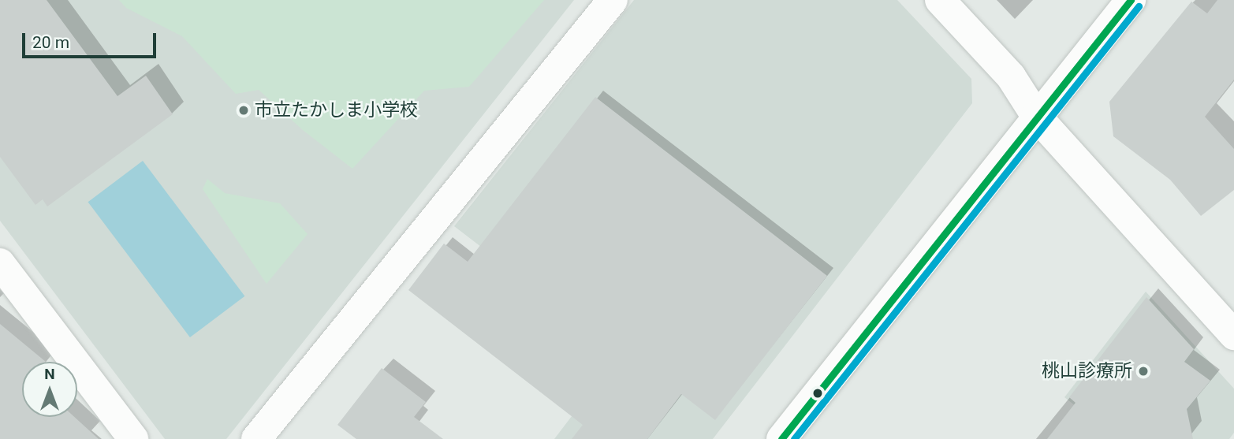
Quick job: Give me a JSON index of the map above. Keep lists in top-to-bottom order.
{
  "places": ["市立たかしま小学校", "桃山診療所"],
  "scale_bar": "20 m",
  "north": "top"
}
